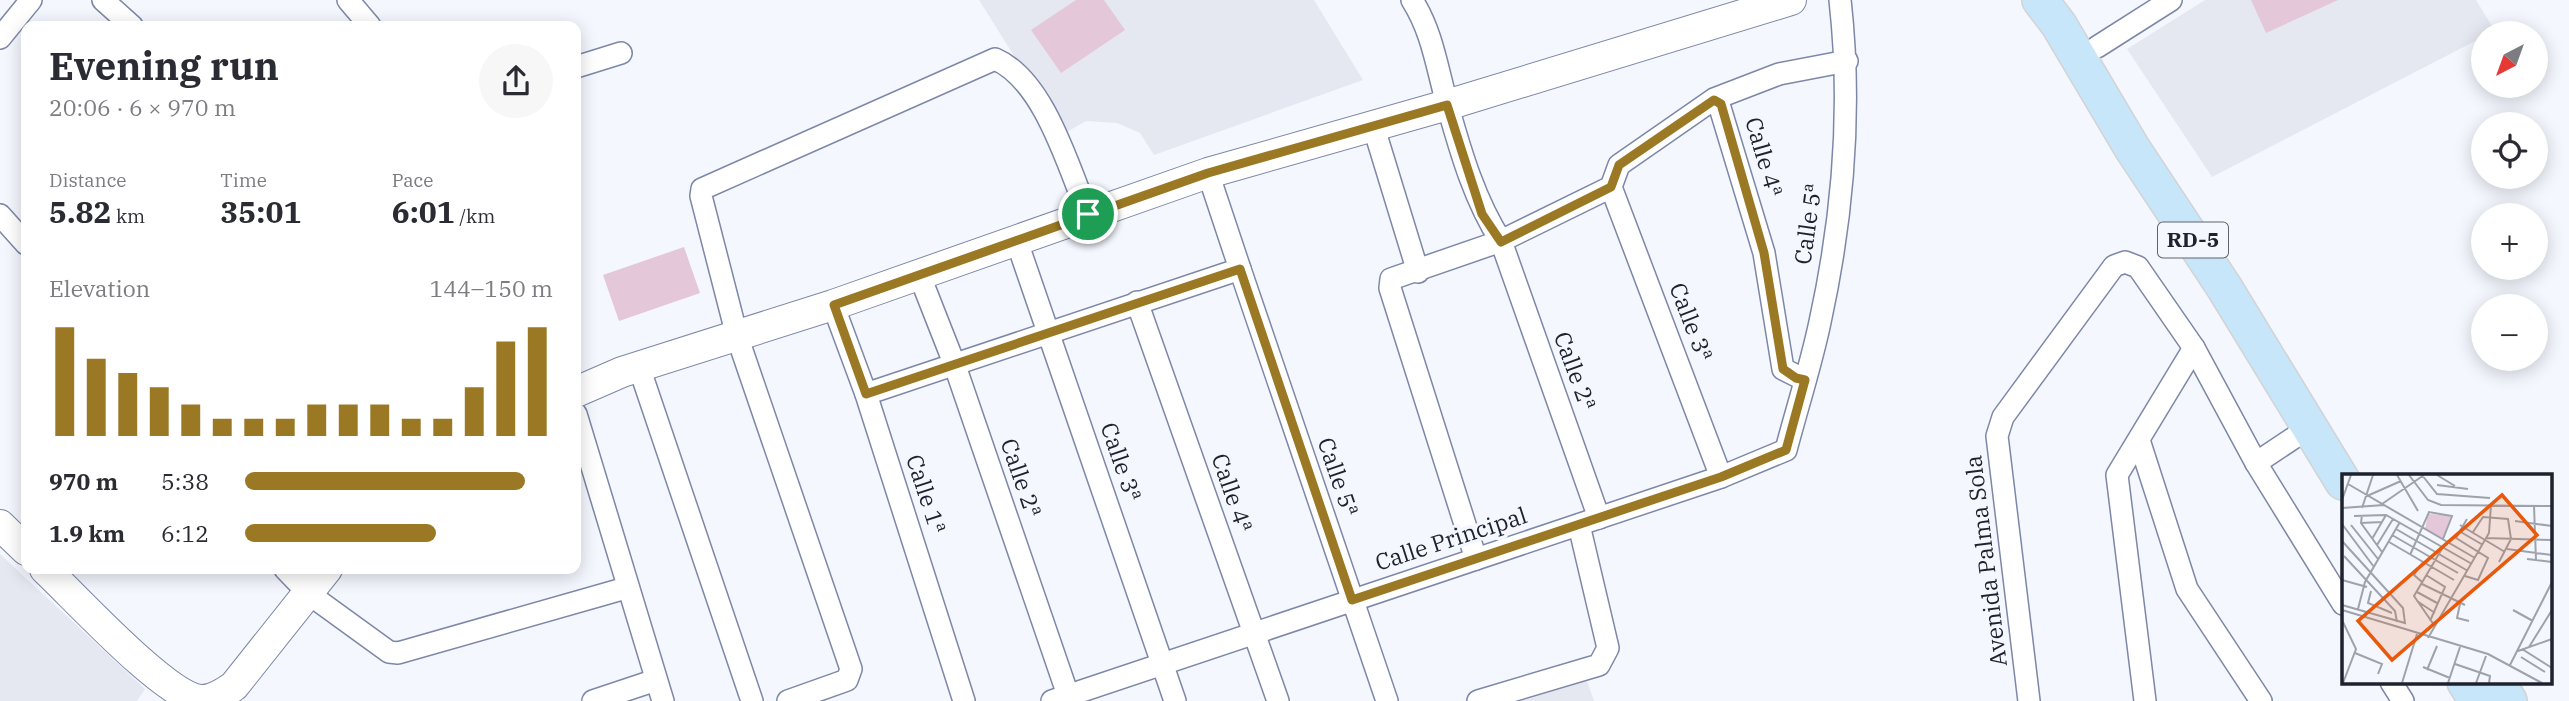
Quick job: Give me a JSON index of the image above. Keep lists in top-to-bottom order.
{
  "streets": {
    "main road": ["RD-5"],
    "street": [
      "Calle 4ª",
      "Calle 5ª",
      "Calle 3ª",
      "Calle 2ª",
      "Calle 1ª",
      "Calle Principal",
      "Avenida Palma Sola"
    ]
  },
  "crossings": [
    ["Calle 4ª", "Calle 5ª"],
    ["Calle 4ª", "Calle Principal"],
    ["Calle 5ª", "Calle Principal"],
    ["Calle 3ª", "Calle Principal"],
    ["Calle 2ª", "Calle Principal"]
  ],
  "north": "bottom left",
  "page": {
    "map_buttons": ["+", "−"],
    "heading": ["Evening run", "20:06 · 6 × 970 m"],
    "stats": [
      ["Distance", "5.82 km"],
      ["Time", "35:01"],
      ["Pace", "6:01 /km"]
    ],
    "chart": ["Elevation", "144–150 m"],
    "list": [
      {
        "name": "970 m",
        "note": "5:38"
      },
      {
        "name": "1.9 km",
        "note": "6:12"
      }
    ]
  }
}
